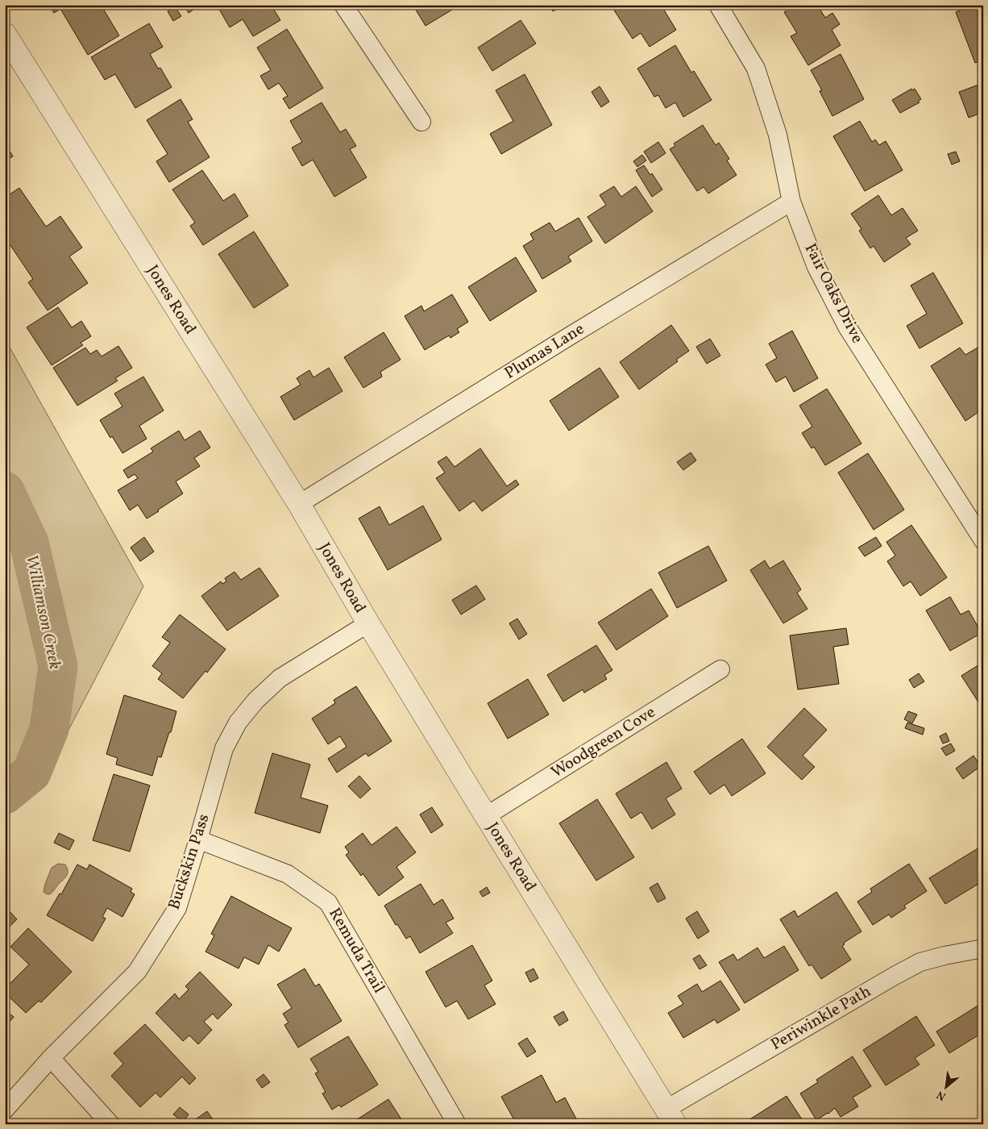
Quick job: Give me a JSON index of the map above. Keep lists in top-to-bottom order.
{
  "streets": {
    "street": [
      "Fair Oaks Drive",
      "Jones Road",
      "Plumas Lane",
      "Woodgreen Cove",
      "Buckskin Pass",
      "Remuda Trail",
      "Periwinkle Path"
    ]
  },
  "crossings": [
    ["Fair Oaks Drive", "Plumas Lane"],
    ["Jones Road", "Plumas Lane"],
    ["Jones Road", "Woodgreen Cove"],
    ["Jones Road", "Buckskin Pass"],
    ["Jones Road", "Periwinkle Path"],
    ["Buckskin Pass", "Remuda Trail"]
  ],
  "water": ["Williamson Creek"],
  "north": "bottom left"
}
